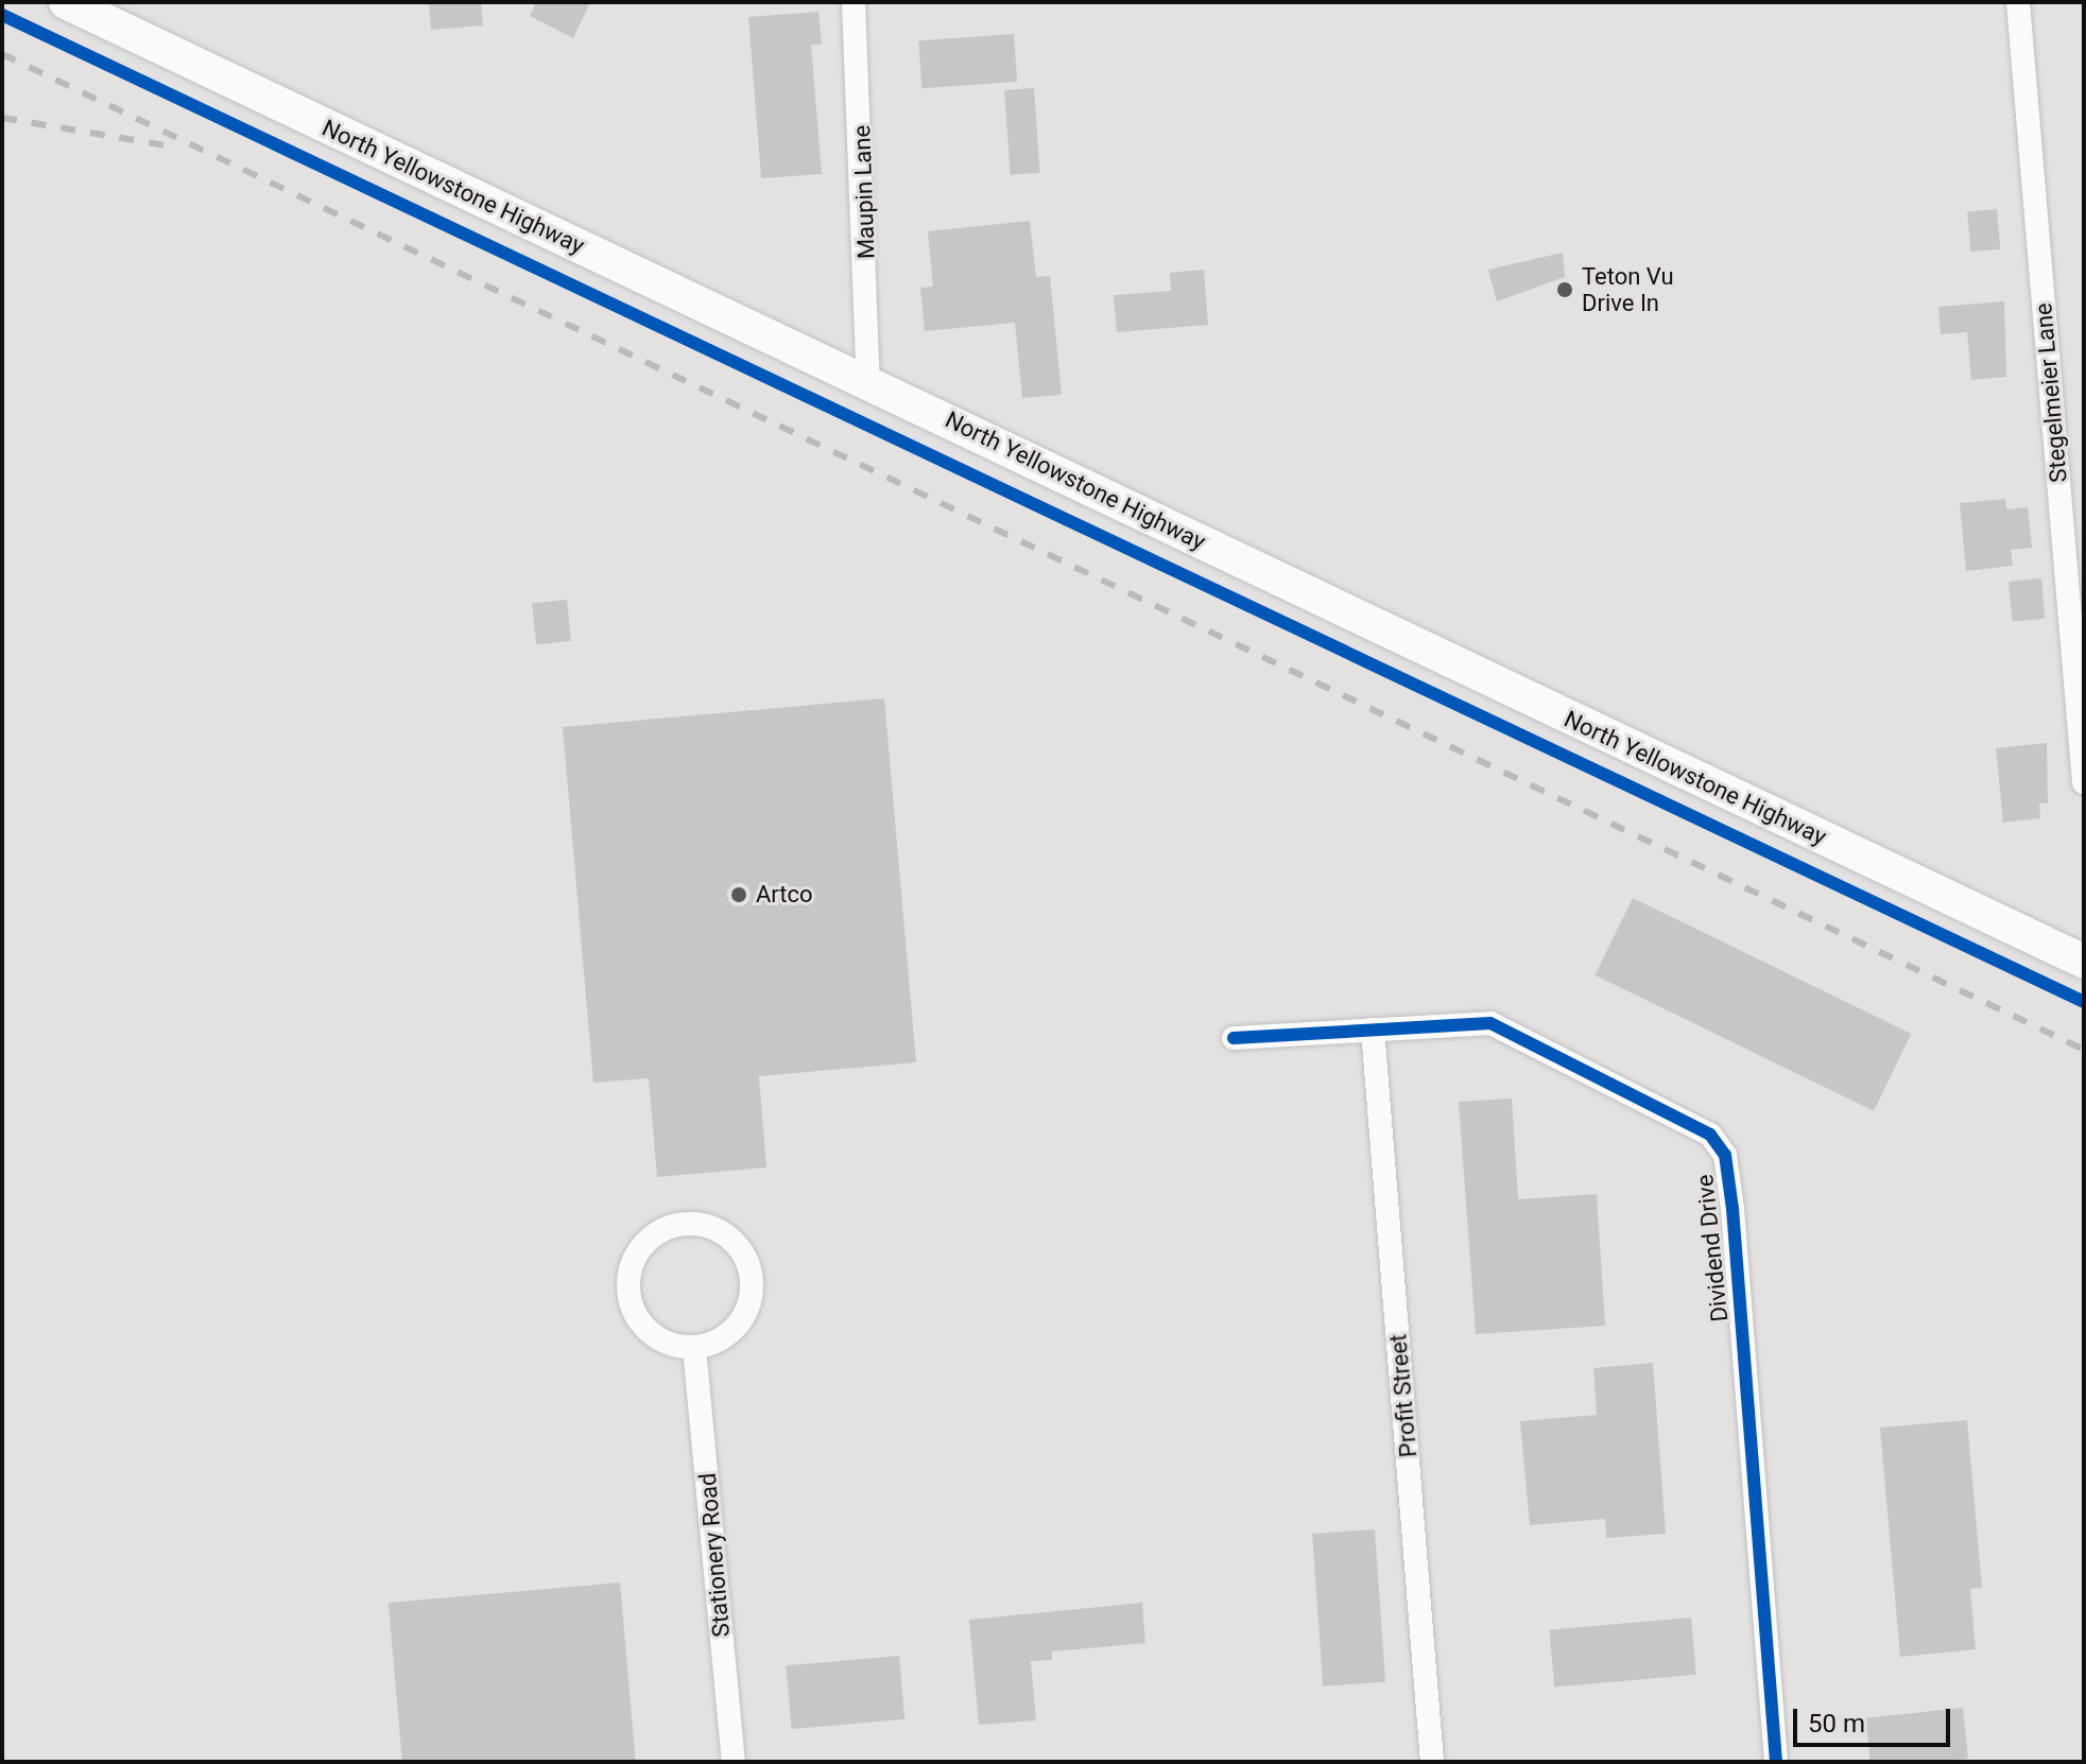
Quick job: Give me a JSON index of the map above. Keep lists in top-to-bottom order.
{
  "streets": {
    "main road": ["North Yellowstone Highway"],
    "street": [
      "Maupin Lane",
      "Stegelmeier Lane",
      "Dividend Drive",
      "Profit Street",
      "Stationery Road"
    ]
  },
  "crossings": [
    ["North Yellowstone Highway", "Maupin Lane"],
    ["Dividend Drive", "Profit Street"]
  ],
  "places": ["Teton Vu Drive In", "Artco"],
  "scale_bar": "50 m"
}
